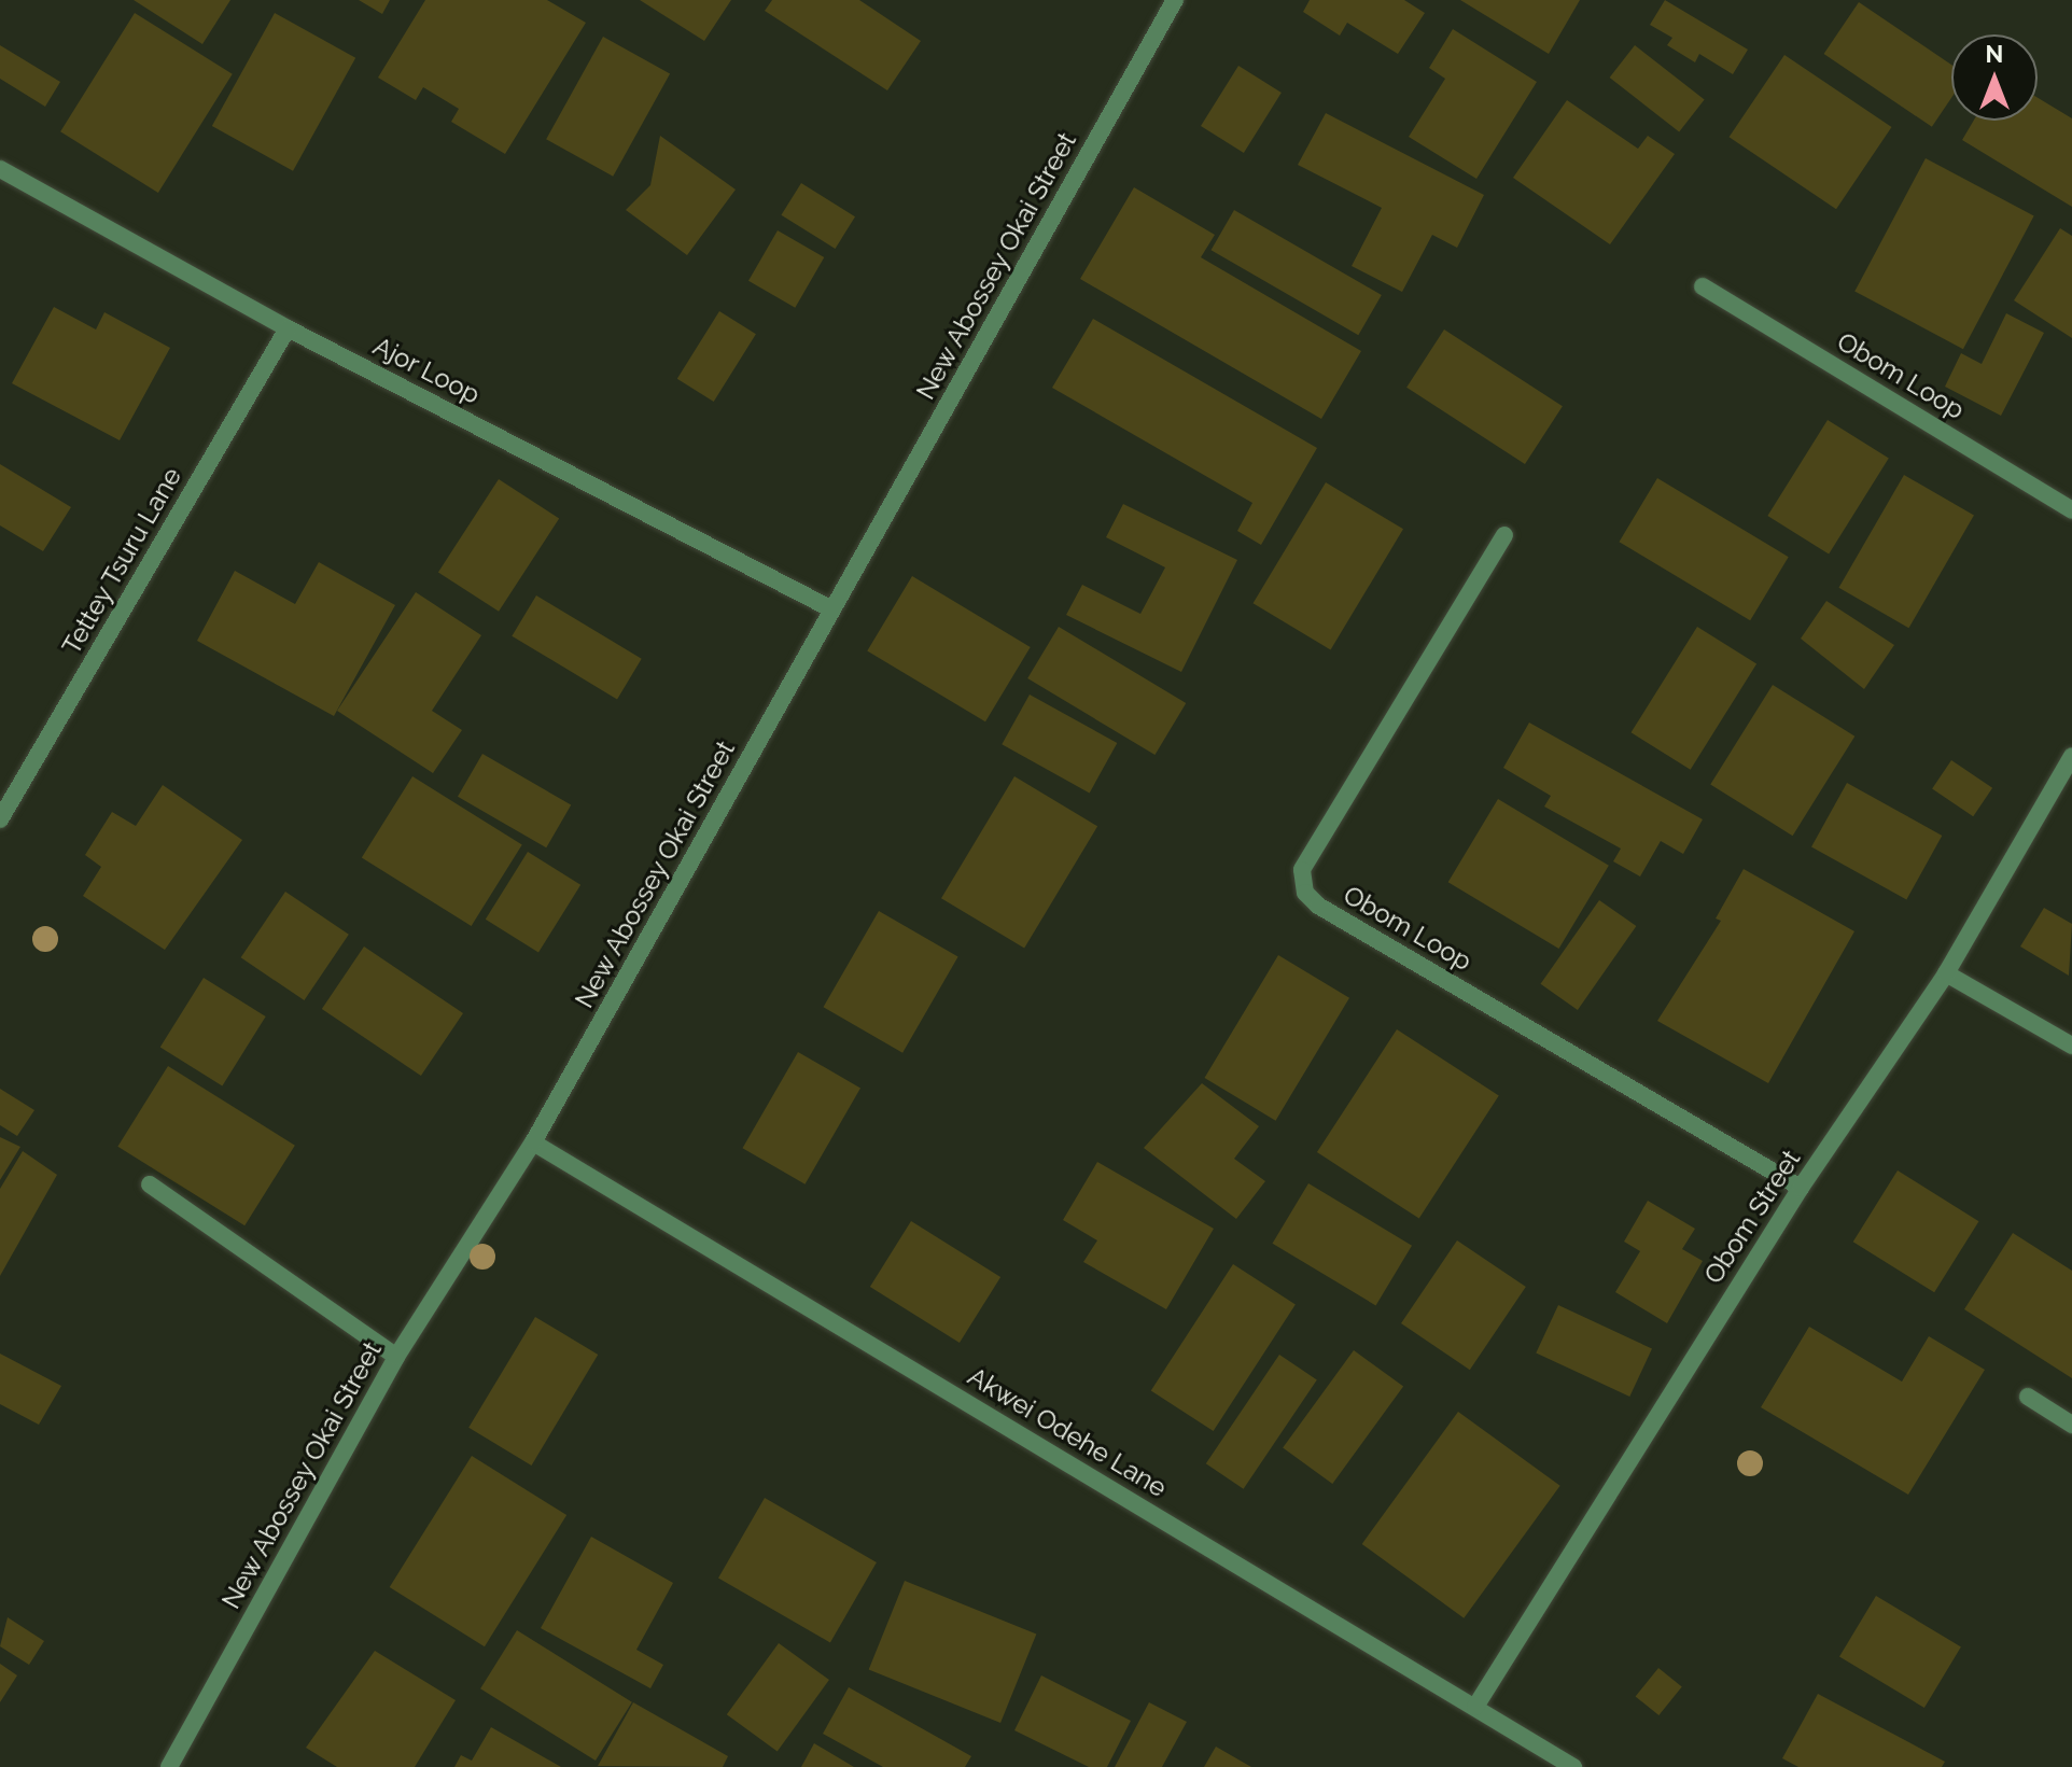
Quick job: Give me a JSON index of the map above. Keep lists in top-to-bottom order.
{
  "streets": {
    "street": [
      "New Abossey Okai Street",
      "Ajor Loop",
      "Obom Loop",
      "Tettey Tsuru Lane",
      "Obom Street",
      "Akwei Odehe Lane"
    ]
  },
  "crossings": [
    ["New Abossey Okai Street", "Ajor Loop"],
    ["New Abossey Okai Street", "Akwei Odehe Lane"],
    ["Ajor Loop", "Tettey Tsuru Lane"],
    ["Obom Loop", "Obom Street"],
    ["Obom Street", "Akwei Odehe Lane"]
  ],
  "north": "top"
}
